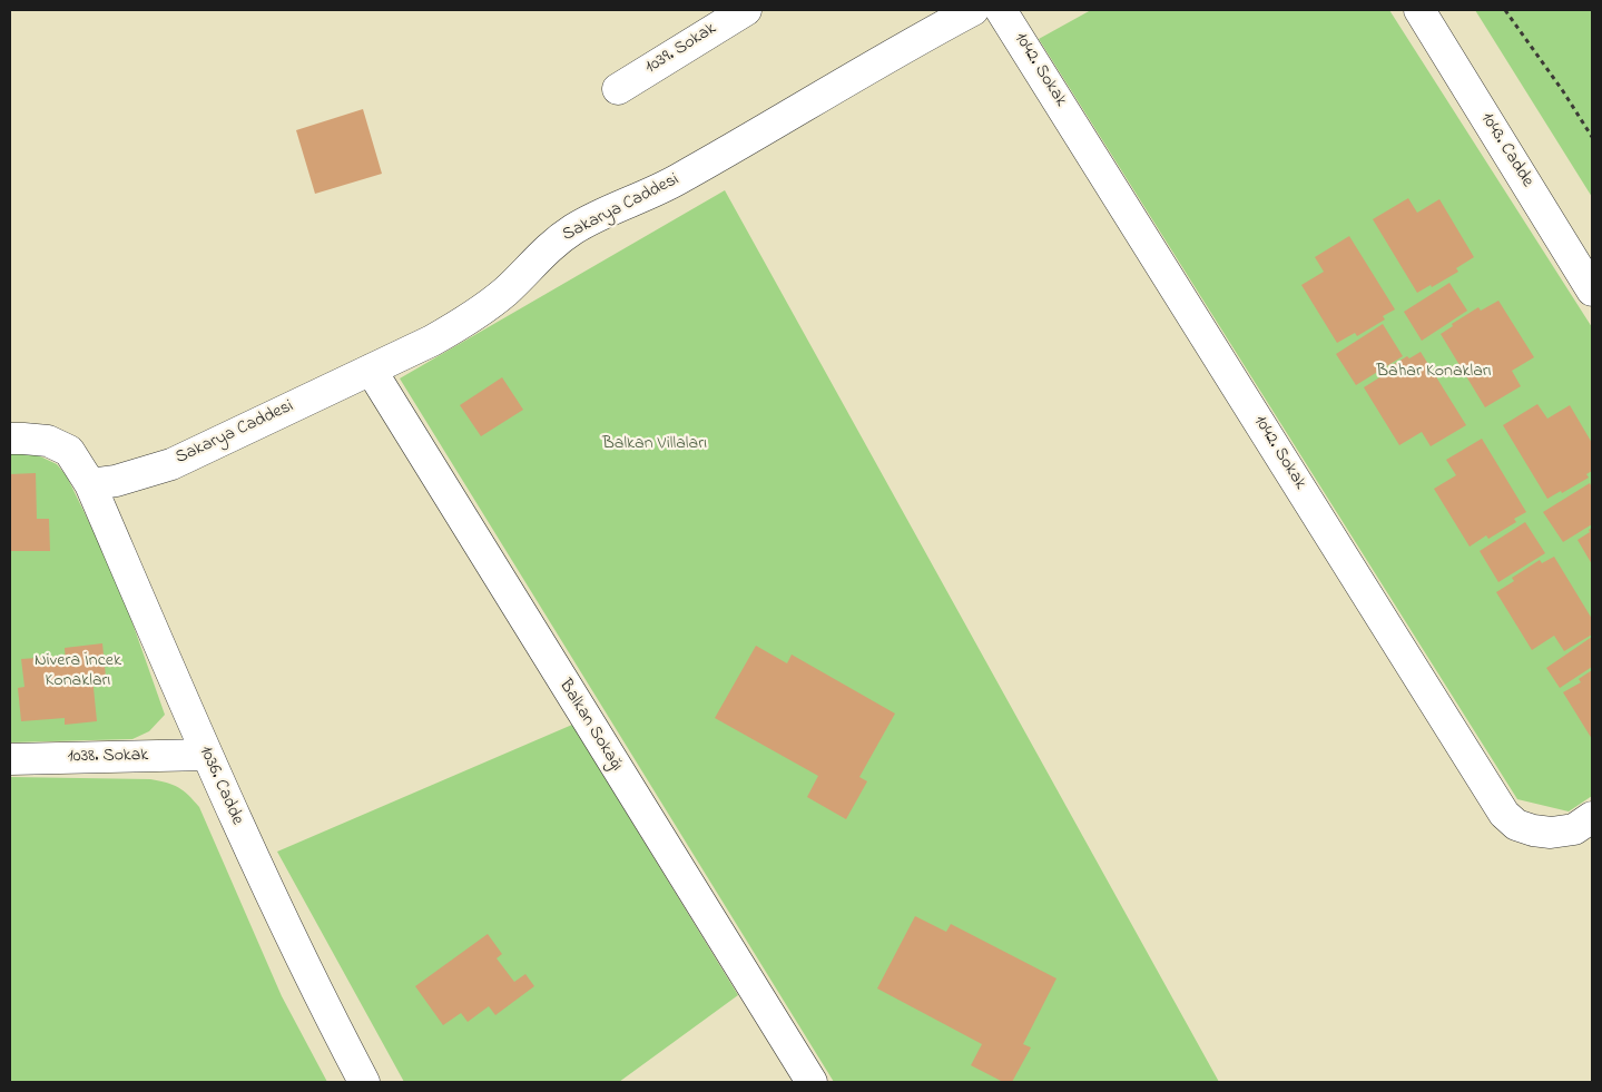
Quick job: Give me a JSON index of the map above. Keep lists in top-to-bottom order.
{
  "streets": {
    "street": [
      "1039. Sokak",
      "1042. Sokak",
      "1043. Cadde",
      "Sakarya Caddesi",
      "Balkan Sokağı",
      "1038. Sokak",
      "1036. Cadde"
    ]
  },
  "crossings": [
    ["Sakarya Caddesi", "Balkan Sokağı"],
    ["Sakarya Caddesi", "1036. Cadde"],
    ["1038. Sokak", "1036. Cadde"]
  ],
  "parks": ["Bahar Konakları", "Balkan Villaları", "Nivera İncek Konakları"]
}
